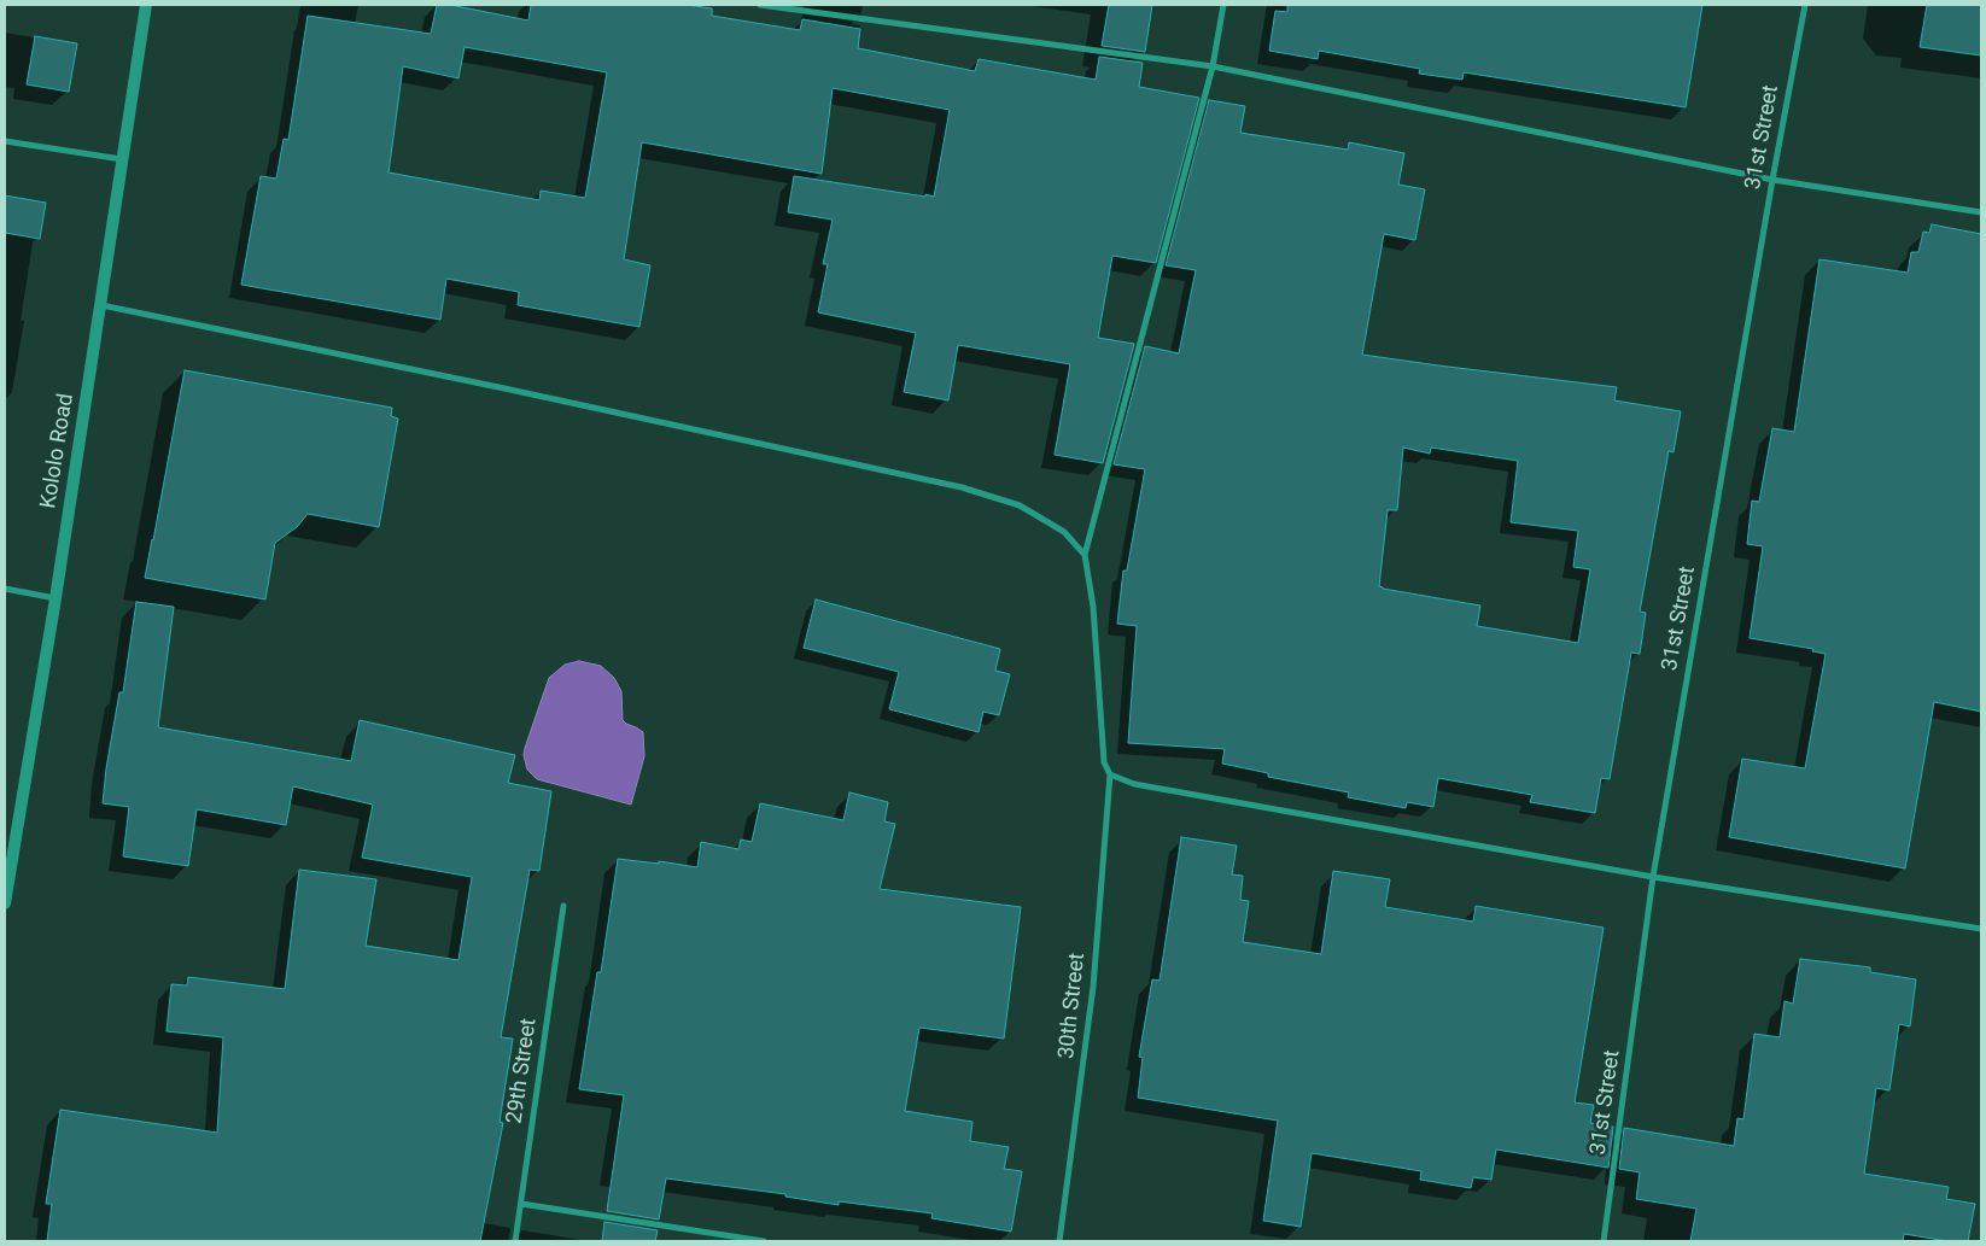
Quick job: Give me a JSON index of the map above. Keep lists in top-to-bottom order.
{
  "streets": {
    "street": [
      "31st Street",
      "Kololo Road",
      "30th Street",
      "29th Street"
    ]
  }
}
